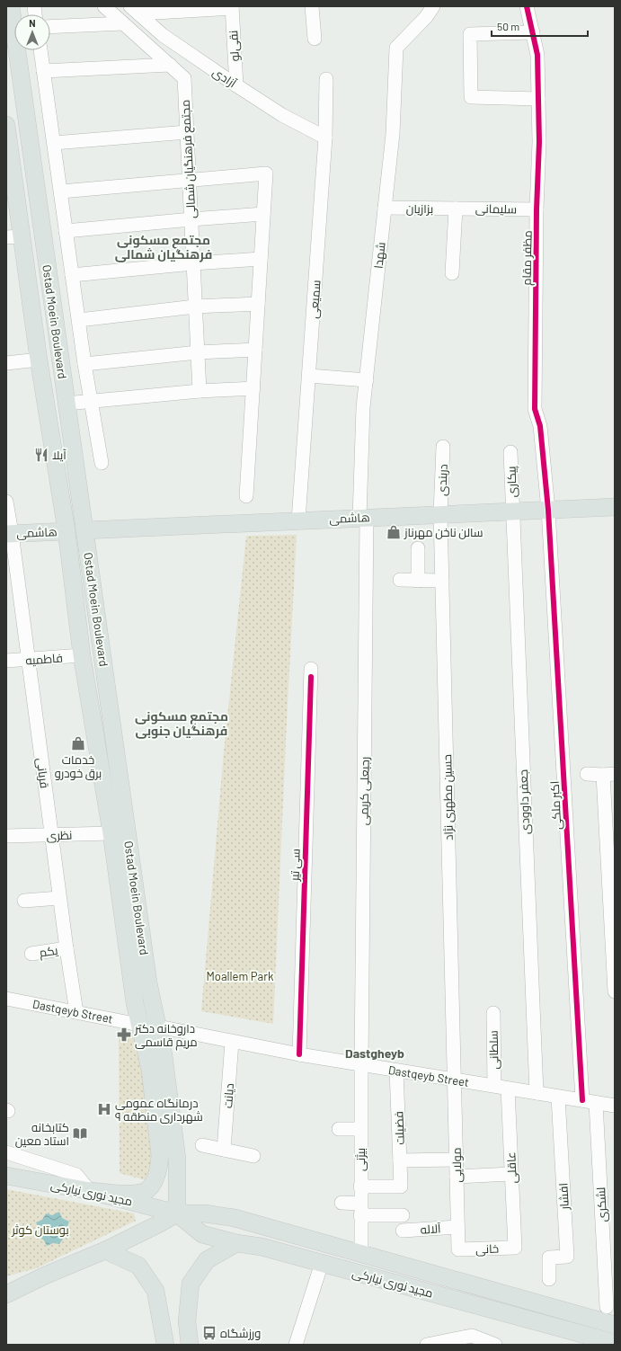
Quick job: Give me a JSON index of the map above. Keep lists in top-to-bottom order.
{
  "streets": {
    "main road": ["Ostad Moein Boulevard", "هاشمی", "مجید نوری نیارکی"],
    "street": [
      "نقی‌لو",
      "آزادی",
      "مجتمع فرهنگیان شمالی",
      "بزازیان",
      "سلیمانی",
      "شهدا",
      "مظفر مقام",
      "سمیعی",
      "دربندی",
      "پیکاری",
      "فاطمیه",
      "قربانی",
      "رجبعلی کریمی",
      "حسین مطهری نژاد",
      "جعفر داوودی",
      "اکبر ملکی",
      "نظری",
      "سی تیر",
      "یکم",
      "Dastqeyb Street",
      "سلطانی",
      "دیانت",
      "فضیلت",
      "بیژنی",
      "مولایی",
      "عاقلی",
      "افشار",
      "لشکری",
      "آلاله",
      "خانی"
    ]
  },
  "crossings": [
    ["نقی‌لو", "آزادی"],
    ["آزادی", "سمیعی"],
    ["بزازیان", "سلیمانی"],
    ["بزازیان", "شهدا"],
    ["سلیمانی", "مظفر مقام"],
    ["شهدا", "هاشمی"],
    ["شهدا", "رجبعلی کریمی"],
    ["مظفر مقام", "هاشمی"],
    ["مظفر مقام", "اکبر ملکی"],
    ["سمیعی", "هاشمی"],
    ["Ostad Moein Boulevard", "هاشمی"],
    ["Ostad Moein Boulevard", "فاطمیه"],
    ["Ostad Moein Boulevard", "نظری"],
    ["Ostad Moein Boulevard", "Dastqeyb Street"],
    ["Ostad Moein Boulevard", "مجید نوری نیارکی"],
    ["دربندی", "هاشمی"],
    ["دربندی", "حسین مطهری نژاد"],
    ["پیکاری", "هاشمی"],
    ["پیکاری", "جعفر داوودی"],
    ["هاشمی", "قربانی"],
    ["هاشمی", "رجبعلی کریمی"],
    ["هاشمی", "حسین مطهری نژاد"],
    ["هاشمی", "جعفر داوودی"],
    ["هاشمی", "اکبر ملکی"],
    ["فاطمیه", "قربانی"],
    ["قربانی", "نظری"],
    ["قربانی", "یکم"],
    ["قربانی", "Dastqeyb Street"],
    ["رجبعلی کریمی", "Dastqeyb Street"],
    ["رجبعلی کریمی", "بیژنی"],
    ["حسین مطهری نژاد", "Dastqeyb Street"],
    ["حسین مطهری نژاد", "مولایی"],
    ["جعفر داوودی", "Dastqeyb Street"],
    ["اکبر ملکی", "Dastqeyb Street"],
    ["سی تیر", "Dastqeyb Street"],
    ["Dastqeyb Street", "سلطانی"],
    ["Dastqeyb Street", "دیانت"],
    ["Dastqeyb Street", "فضیلت"],
    ["Dastqeyb Street", "بیژنی"],
    ["Dastqeyb Street", "مولایی"],
    ["Dastqeyb Street", "عاقلی"],
    ["Dastqeyb Street", "افشار"],
    ["Dastqeyb Street", "لشکری"],
    ["فضیلت", "بیژنی"],
    ["بیژنی", "مجید نوری نیارکی"],
    ["مولایی", "آلاله"],
    ["مولایی", "خانی"],
    ["عاقلی", "خانی"]
  ],
  "districts": ["مجتمع مسکونی فرهنگیان شمالی", "مجتمع مسکونی فرهنگیان جنوبی", "Dastgheyb"],
  "parks": ["Moallem Park", "بوستان کوثر"],
  "places": {
    "restaurant": ["آیلا"],
    "shop": ["سالن ناخن مهرناز", "خدمات برق خودرو"],
    "pharmacy": ["داروخانه دکتر مریم قاسمی"],
    "hospital": ["درمانگاه عمومی شهرداری منطقه ۹"],
    "library": ["کتابخانه استاد معین"],
    "bus stop": ["ورزشگاه"]
  },
  "scale_bar": "50 m",
  "north": "top"
}
